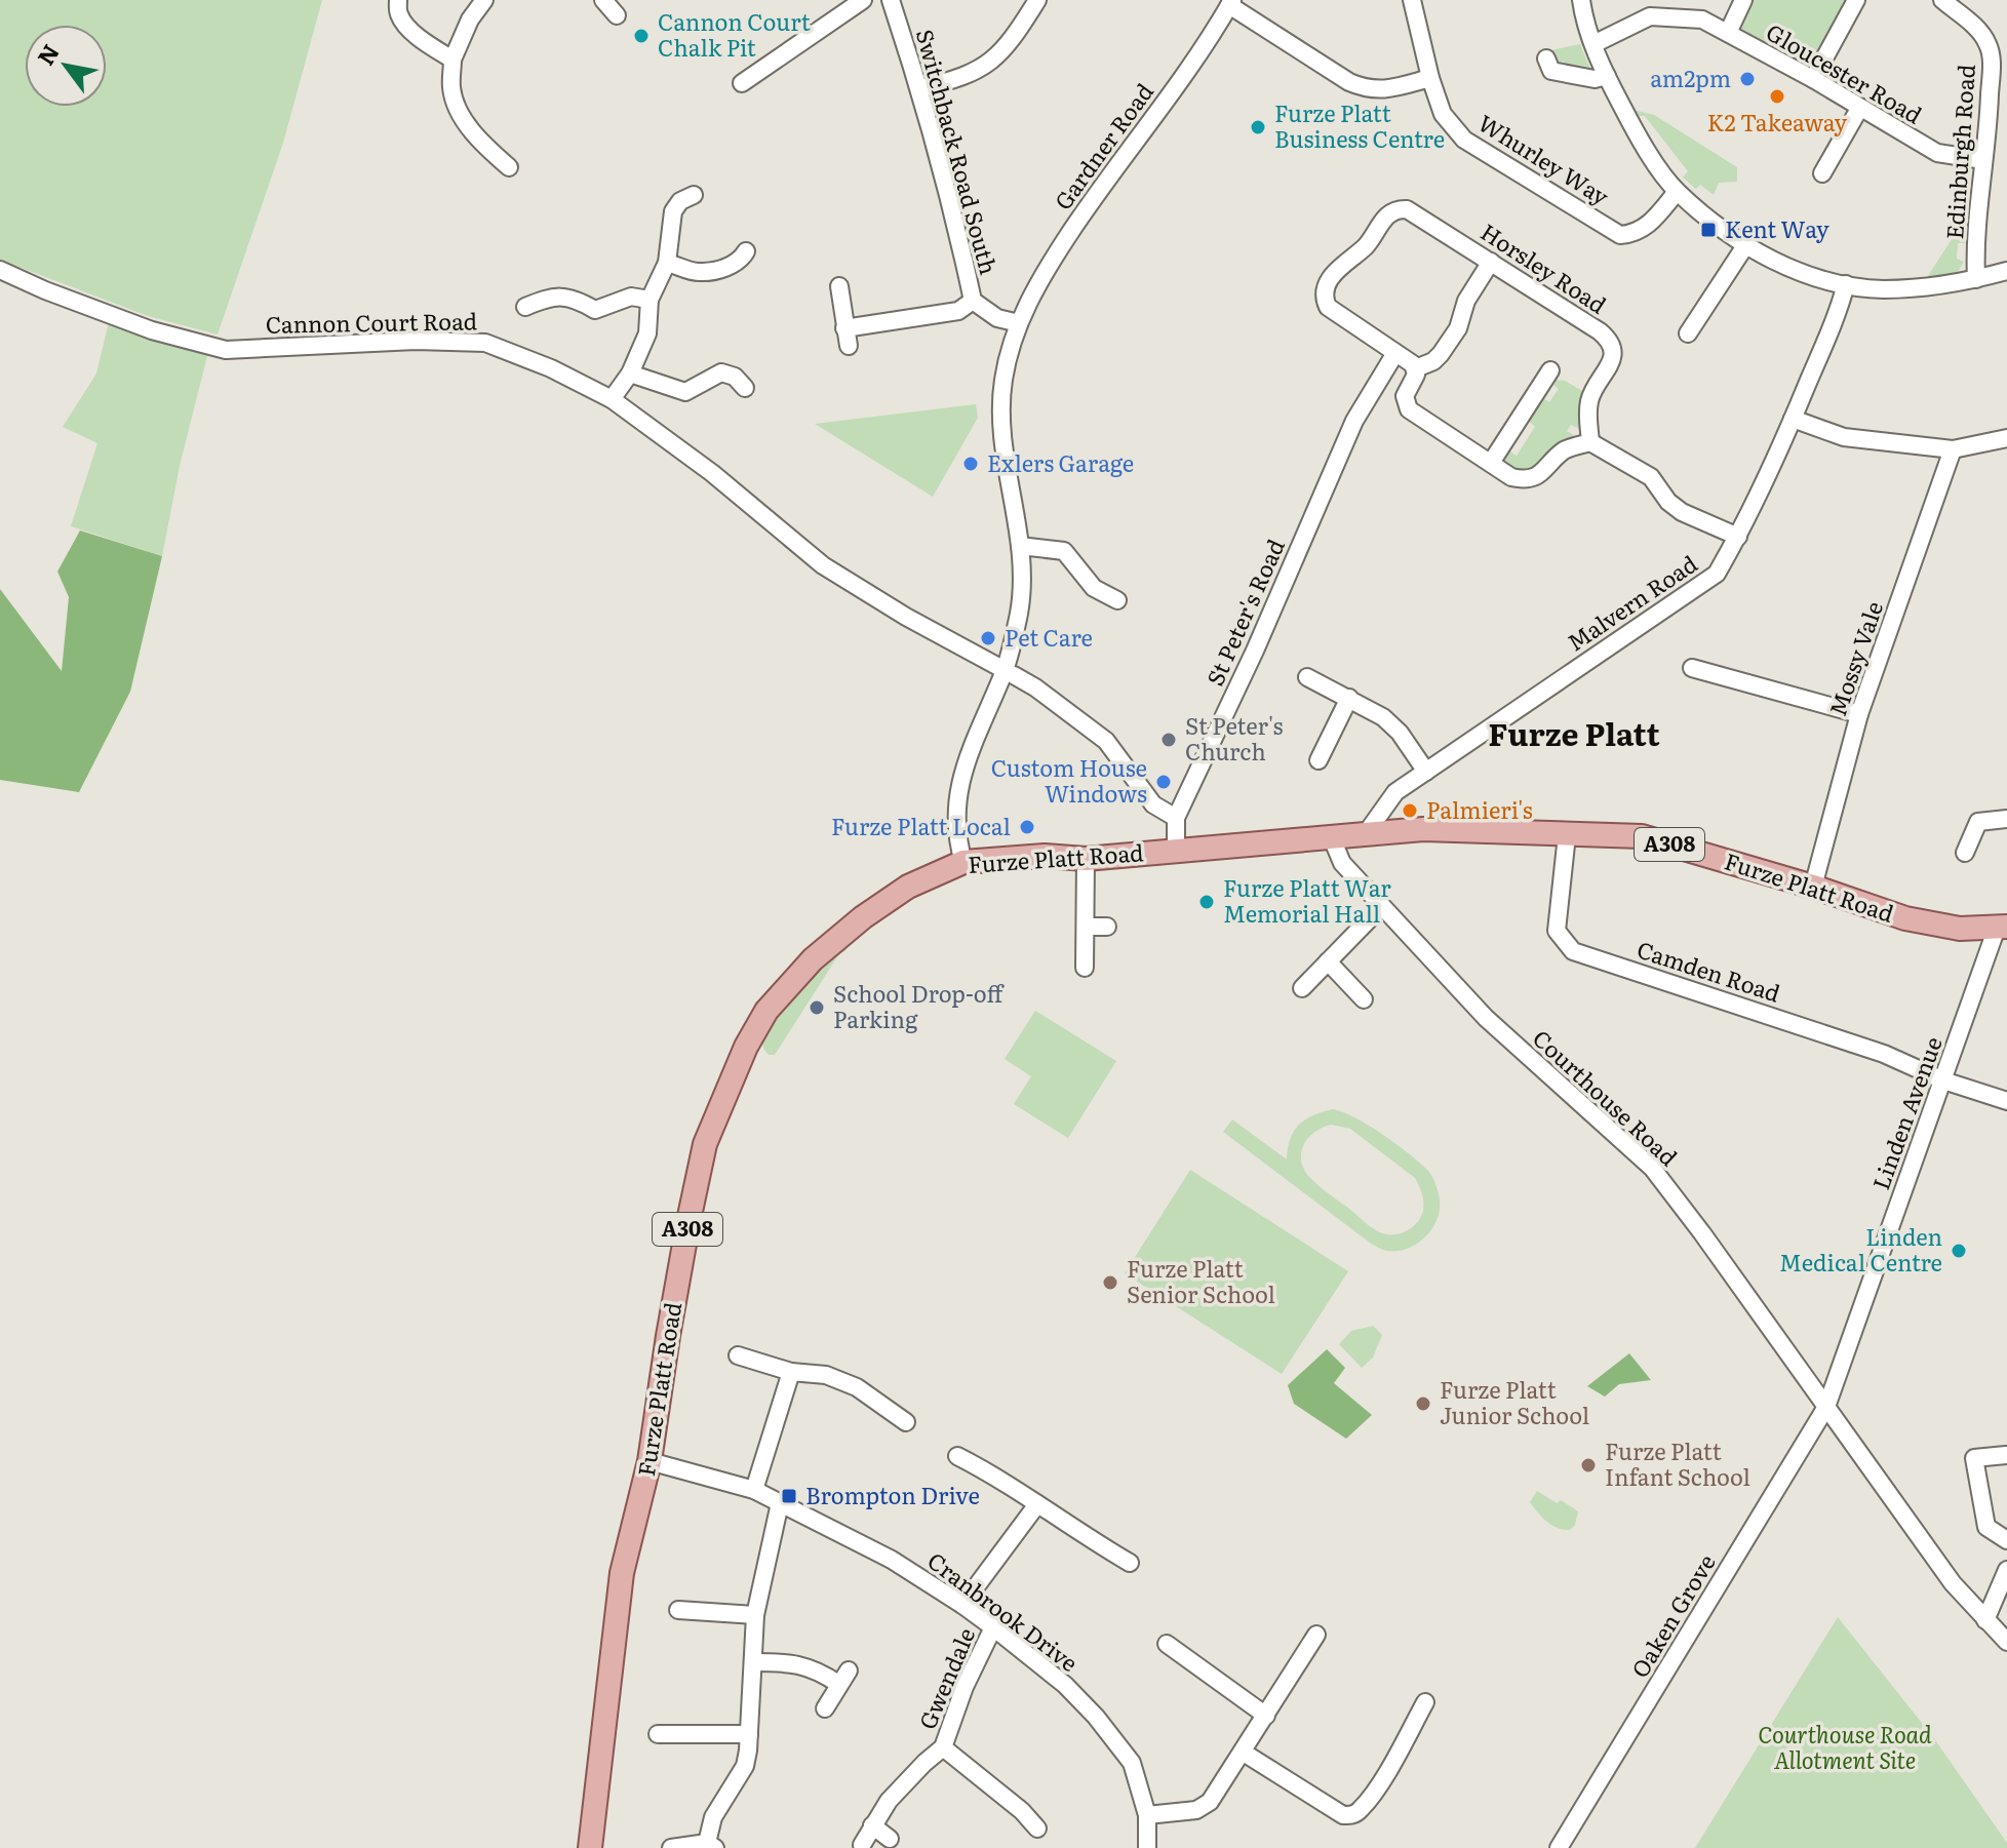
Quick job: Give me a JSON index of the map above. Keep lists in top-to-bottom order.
{
  "streets": {
    "main road": ["A308", "Furze Platt Road"],
    "street": [
      "Gloucester Road",
      "Gardner Road",
      "Switchback Road South",
      "Edinburgh Road",
      "Whurley Way",
      "Horsley Road",
      "Cannon Court Road",
      "Malvern Road",
      "St Peter's Road",
      "Mossy Vale",
      "Camden Road",
      "Courthouse Road",
      "Linden Avenue",
      "Cranbrook Drive",
      "Oaken Grove",
      "Gwendale"
    ]
  },
  "crossings": [
    ["Gloucester Road", "Edinburgh Road"],
    ["Gardner Road", "Switchback Road South"],
    ["Horsley Road", "St Peter's Road"],
    ["Cannon Court Road", "St Peter's Road"],
    ["Malvern Road", "Furze Platt Road"],
    ["St Peter's Road", "Furze Platt Road"],
    ["Mossy Vale", "Furze Platt Road"],
    ["Furze Platt Road", "Camden Road"],
    ["Furze Platt Road", "Courthouse Road"],
    ["Furze Platt Road", "Linden Avenue"],
    ["Furze Platt Road", "Cranbrook Drive"],
    ["Camden Road", "Linden Avenue"],
    ["Courthouse Road", "Linden Avenue"],
    ["Courthouse Road", "Oaken Grove"],
    ["Linden Avenue", "Oaken Grove"],
    ["Cranbrook Drive", "Gwendale"]
  ],
  "districts": ["Furze Platt"],
  "parks": ["Courthouse Road Allotment Site"],
  "places": {
    "other": [
      "Cannon Court Chalk Pit",
      "am2pm",
      "K2 Takeaway",
      "Furze Platt Business Centre",
      "Exlers Garage",
      "Pet Care",
      "St Peter's Church",
      "Custom House Windows",
      "Palmieri's",
      "Furze Platt Local",
      "Furze Platt War Memorial Hall",
      "School Drop-off Parking",
      "Linden Medical Centre",
      "Furze Platt Senior School",
      "Furze Platt Junior School",
      "Furze Platt Infant School"
    ],
    "transit": ["Kent Way", "Brompton Drive"]
  },
  "north": "top left"
}
